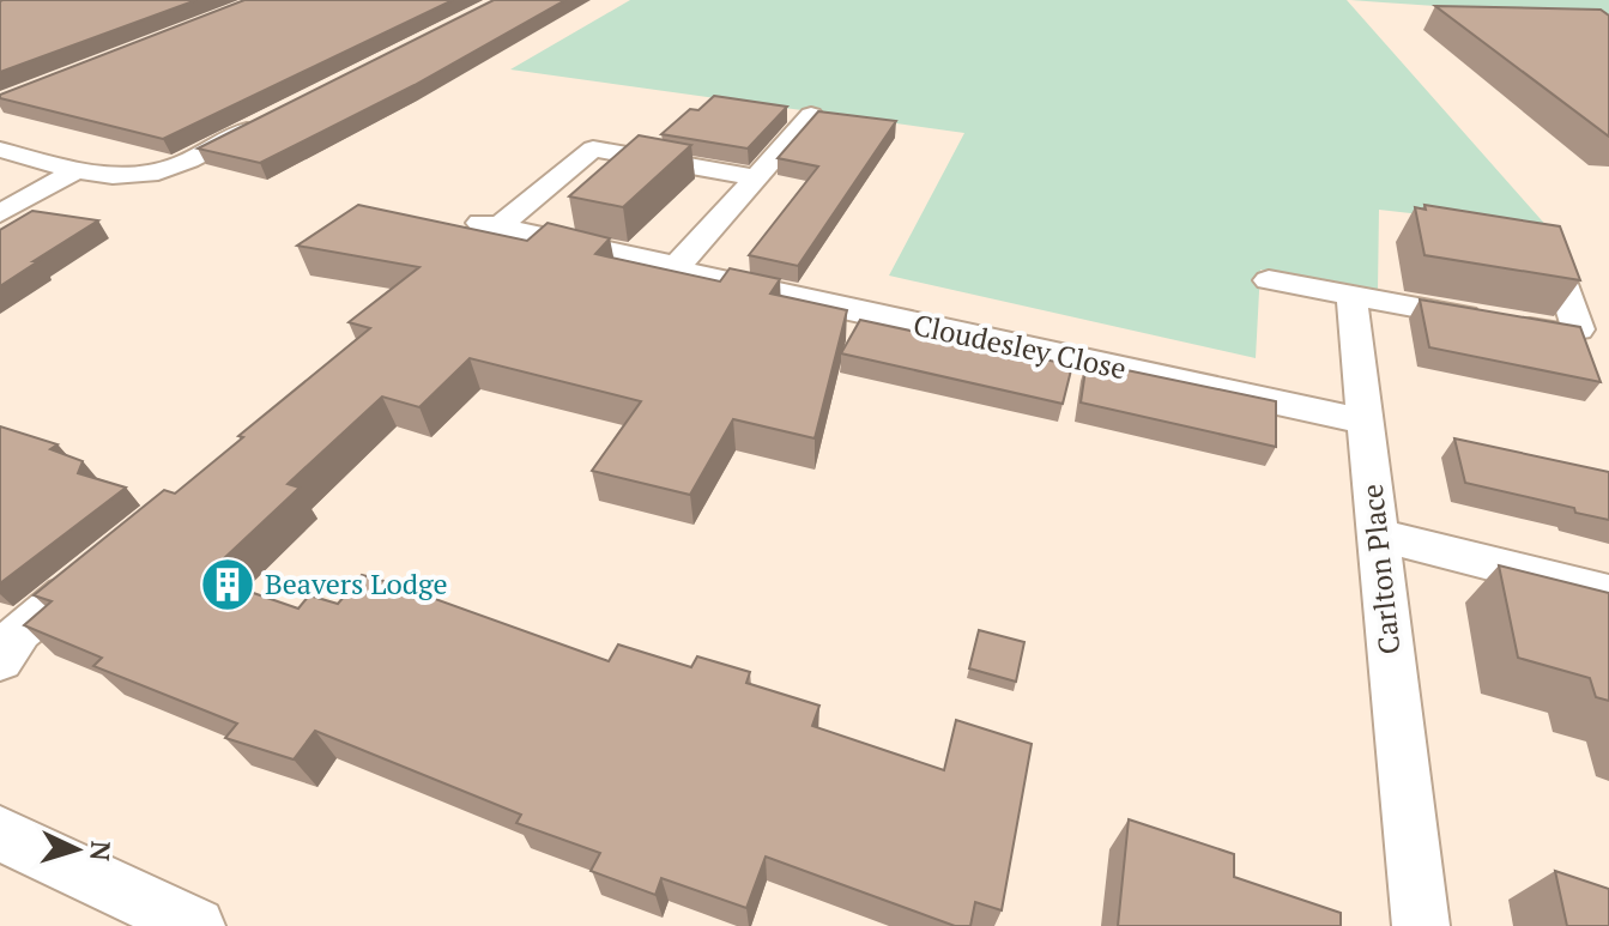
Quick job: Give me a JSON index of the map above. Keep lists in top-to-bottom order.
{
  "streets": {
    "street": ["Cloudesley Close", "Carlton Place"]
  },
  "crossings": [
    ["Cloudesley Close", "Carlton Place"]
  ],
  "places": {
    "building": ["Beavers Lodge"]
  },
  "north": "right"
}
